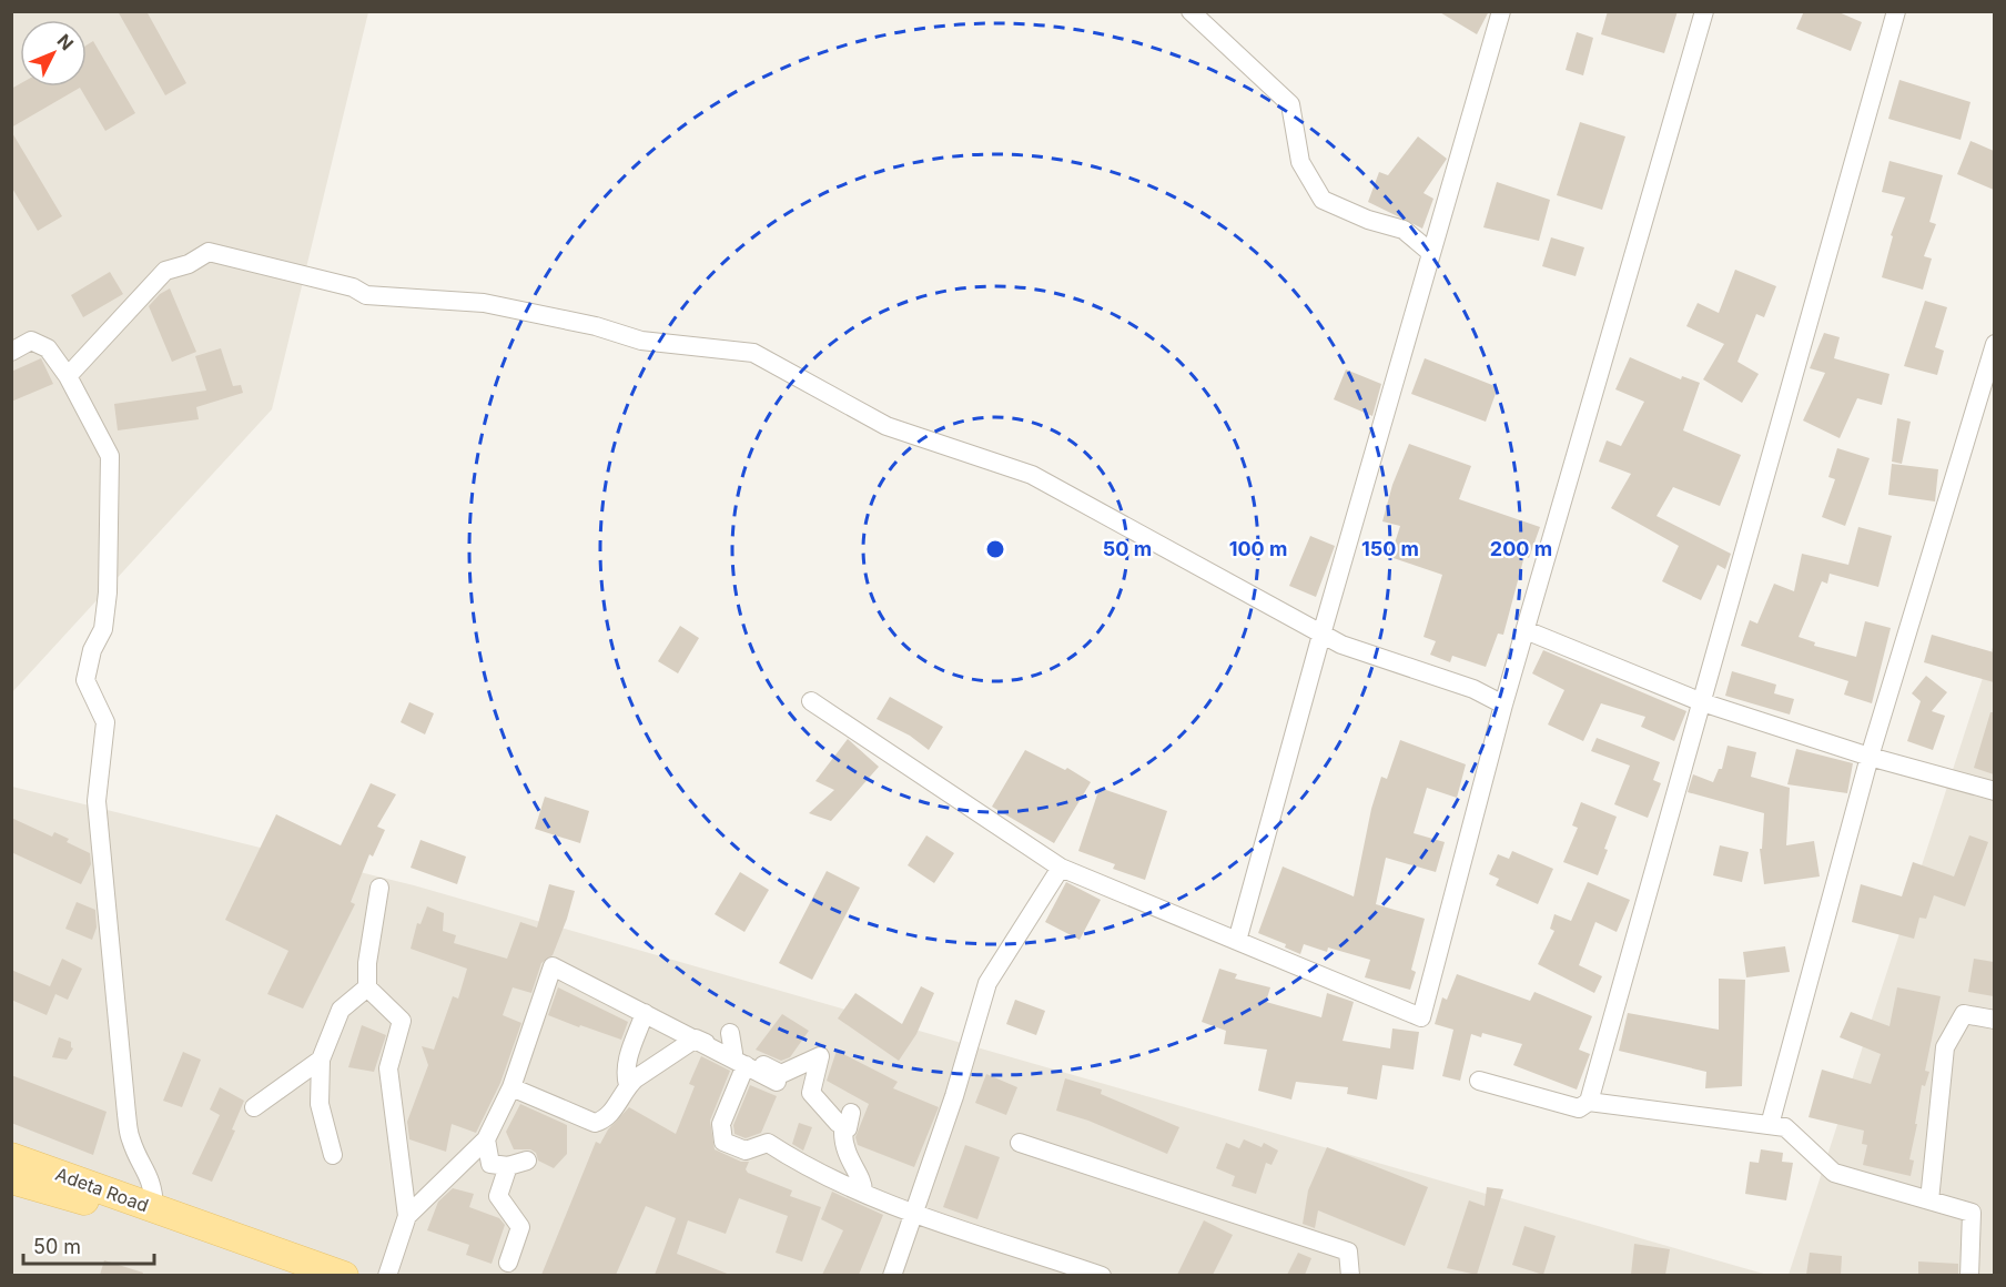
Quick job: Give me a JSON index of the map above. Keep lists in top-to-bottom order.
{
  "streets": {
    "main road": ["Adeta Road"]
  },
  "scale_bar": "50 m",
  "north": "top right",
  "rings": [
    "50 m",
    "100 m",
    "150 m",
    "200 m"
  ]
}
